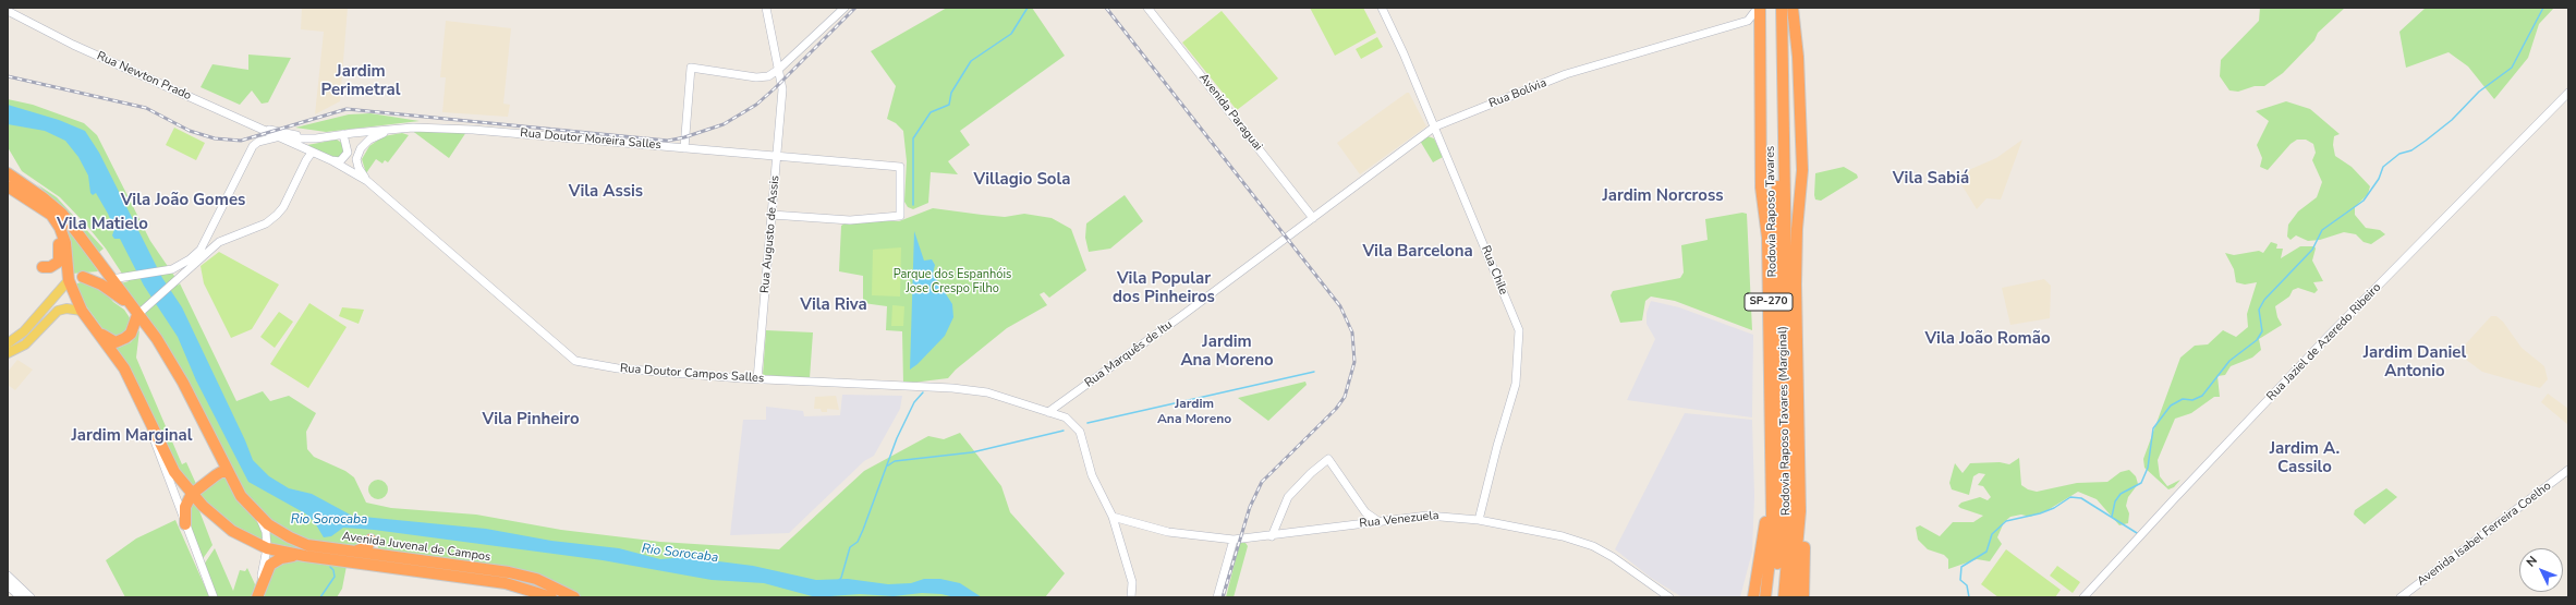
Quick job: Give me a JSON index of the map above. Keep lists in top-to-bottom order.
{
  "streets": {
    "highway": [
      "Rodovia Raposo Tavares",
      "SP-270",
      "Rodovia Raposo Tavares (Marginal)",
      "Avenida Juvenal de Campos"
    ],
    "main road": [
      "Rua Newton Prado",
      "Rua Bolívia",
      "Avenida Paraguai",
      "Rua Doutor Moreira Salles",
      "Rua Augusto de Assis",
      "Rua Chile",
      "Rua Jaziel de Azeredo Ribeiro",
      "Rua Marquês de Itu",
      "Rua Doutor Campos Salles",
      "Rua Venezuela",
      "Avenida Isabel Ferreira Coelho"
    ]
  },
  "crossings": [
    ["Rua Newton Prado", "Rua Doutor Moreira Salles"],
    ["Rua Newton Prado", "Rua Doutor Campos Salles"],
    ["Rua Bolívia", "Avenida Paraguai"],
    ["Rua Bolívia", "Rua Chile"],
    ["Rua Bolívia", "Rua Marquês de Itu"],
    ["Avenida Paraguai", "Rua Marquês de Itu"],
    ["Rua Doutor Moreira Salles", "Rua Augusto de Assis"],
    ["Rua Doutor Moreira Salles", "Rua Doutor Campos Salles"],
    ["Rua Augusto de Assis", "Rua Doutor Campos Salles"],
    ["Rua Chile", "Rua Venezuela"],
    ["Rua Marquês de Itu", "Rua Doutor Campos Salles"],
    ["Rua Doutor Campos Salles", "Rua Venezuela"]
  ],
  "districts": [
    "Jardim Perimetral",
    "Vila Sabiá",
    "Villagio Sola",
    "Vila Assis",
    "Jardim Norcross",
    "Vila João Gomes",
    "Vila Matielo",
    "Vila Barcelona",
    "Vila Popular dos Pinheiros",
    "Vila Riva",
    "Vila João Romão",
    "Jardim Ana Moreno",
    "Jardim Daniel Antonio",
    "Jardim Ana Moreno",
    "Vila Pinheiro",
    "Jardim Marginal",
    "Jardim A. Cassilo"
  ],
  "water": ["Rio Sorocaba"],
  "parks": ["Parque dos Espanhóis Jose Crespo Filho"],
  "north": "top left"
}
